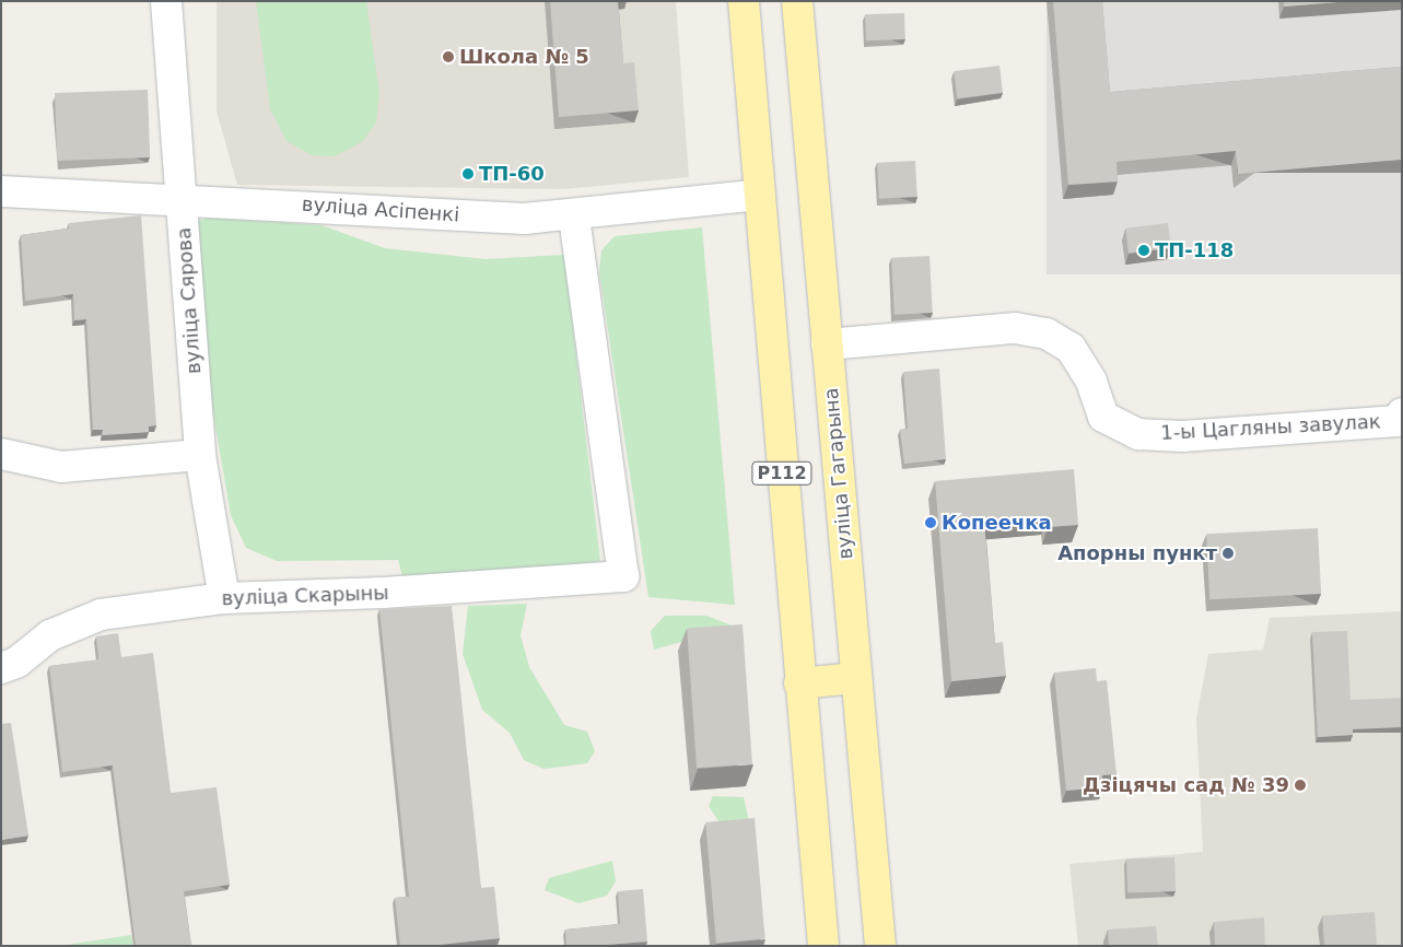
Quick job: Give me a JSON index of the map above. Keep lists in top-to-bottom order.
{
  "streets": {
    "main road": ["Р112", "вуліца Гагарына"],
    "street": [
      "вуліца Асіпенкі",
      "вуліца Сярова",
      "1-ы Цагляны завулак",
      "вуліца Скарыны"
    ]
  },
  "crossings": [
    ["вуліца Асіпенкі", "вуліца Сярова"],
    ["вуліца Асіпенкі", "Р112"],
    ["вуліца Асіпенкі", "вуліца Скарыны"],
    ["вуліца Сярова", "вуліца Скарыны"],
    ["1-ы Цагляны завулак", "вуліца Гагарына"]
  ],
  "places": [
    "Школа № 5",
    "ТП-60",
    "ТП-118",
    "Копеечка",
    "Апорны пункт",
    "Дзіцячы сад № 39"
  ]
}
